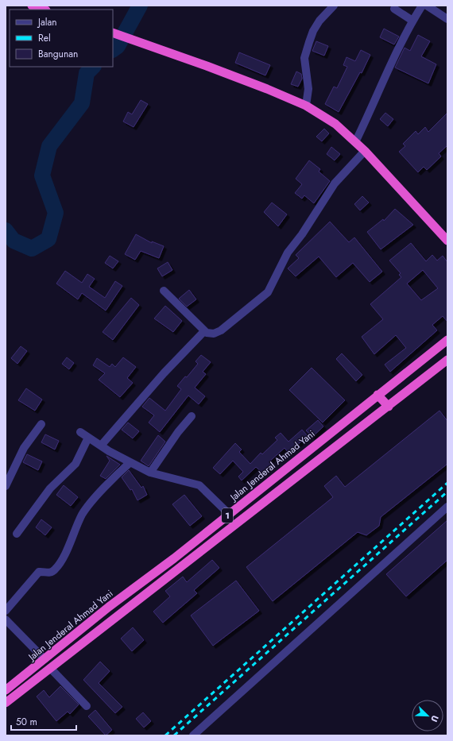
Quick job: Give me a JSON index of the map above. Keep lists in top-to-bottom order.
{
  "streets": {
    "highway": ["Jalan Jenderal Ahmad Yani", "1"]
  },
  "legend": ["Jalan", "Rel", "Bangunan"],
  "scale_bar": "50 m",
  "north": "bottom right"
}
